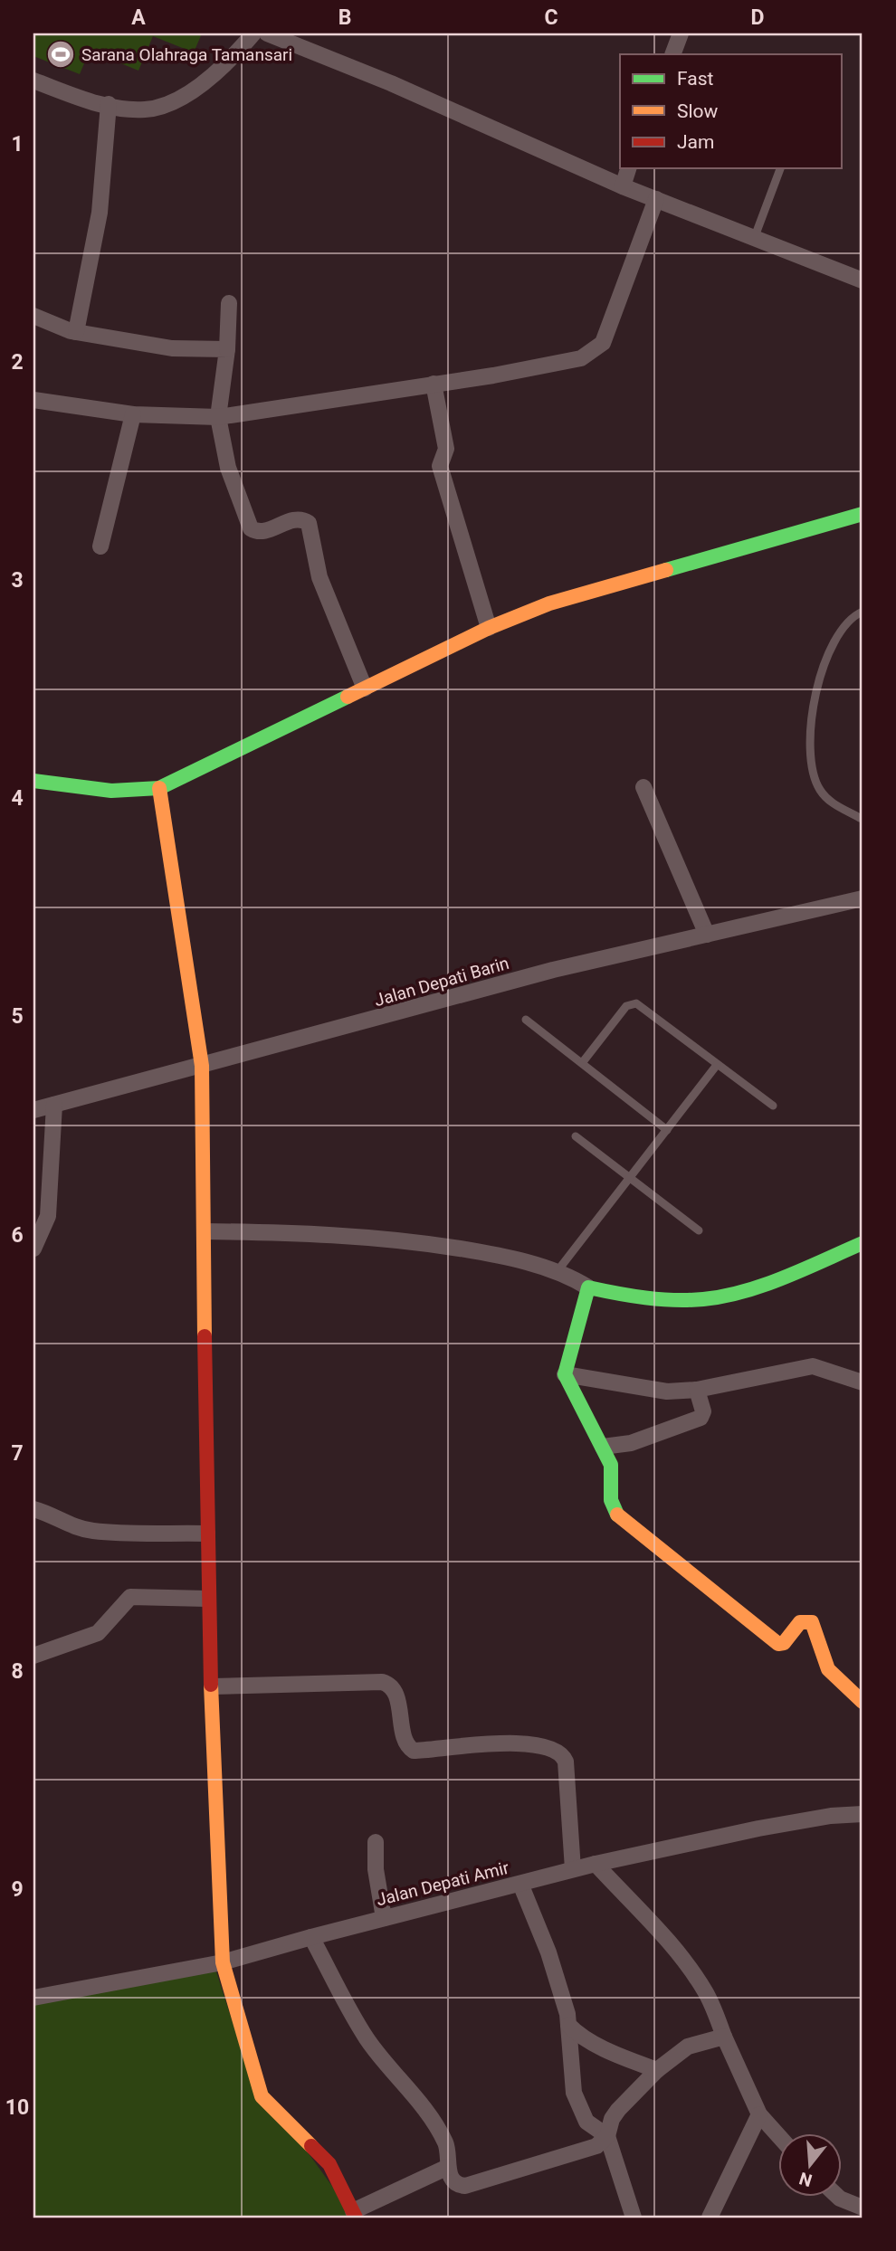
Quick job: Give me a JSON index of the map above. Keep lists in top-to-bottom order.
{
  "streets": {
    "street": ["Jalan Depati Barin", "Jalan Depati Amir"]
  },
  "places": {
    "sports": ["Sarana Olahraga Tamansari"]
  },
  "legend": ["Fast", "Slow", "Jam"],
  "north": "bottom",
  "grid": {
    "columns": [
      "A",
      "B",
      "C",
      "D"
    ],
    "rows": [
      "1",
      "2",
      "3",
      "4",
      "5",
      "6",
      "7",
      "8",
      "9",
      "10"
    ]
  }
}
